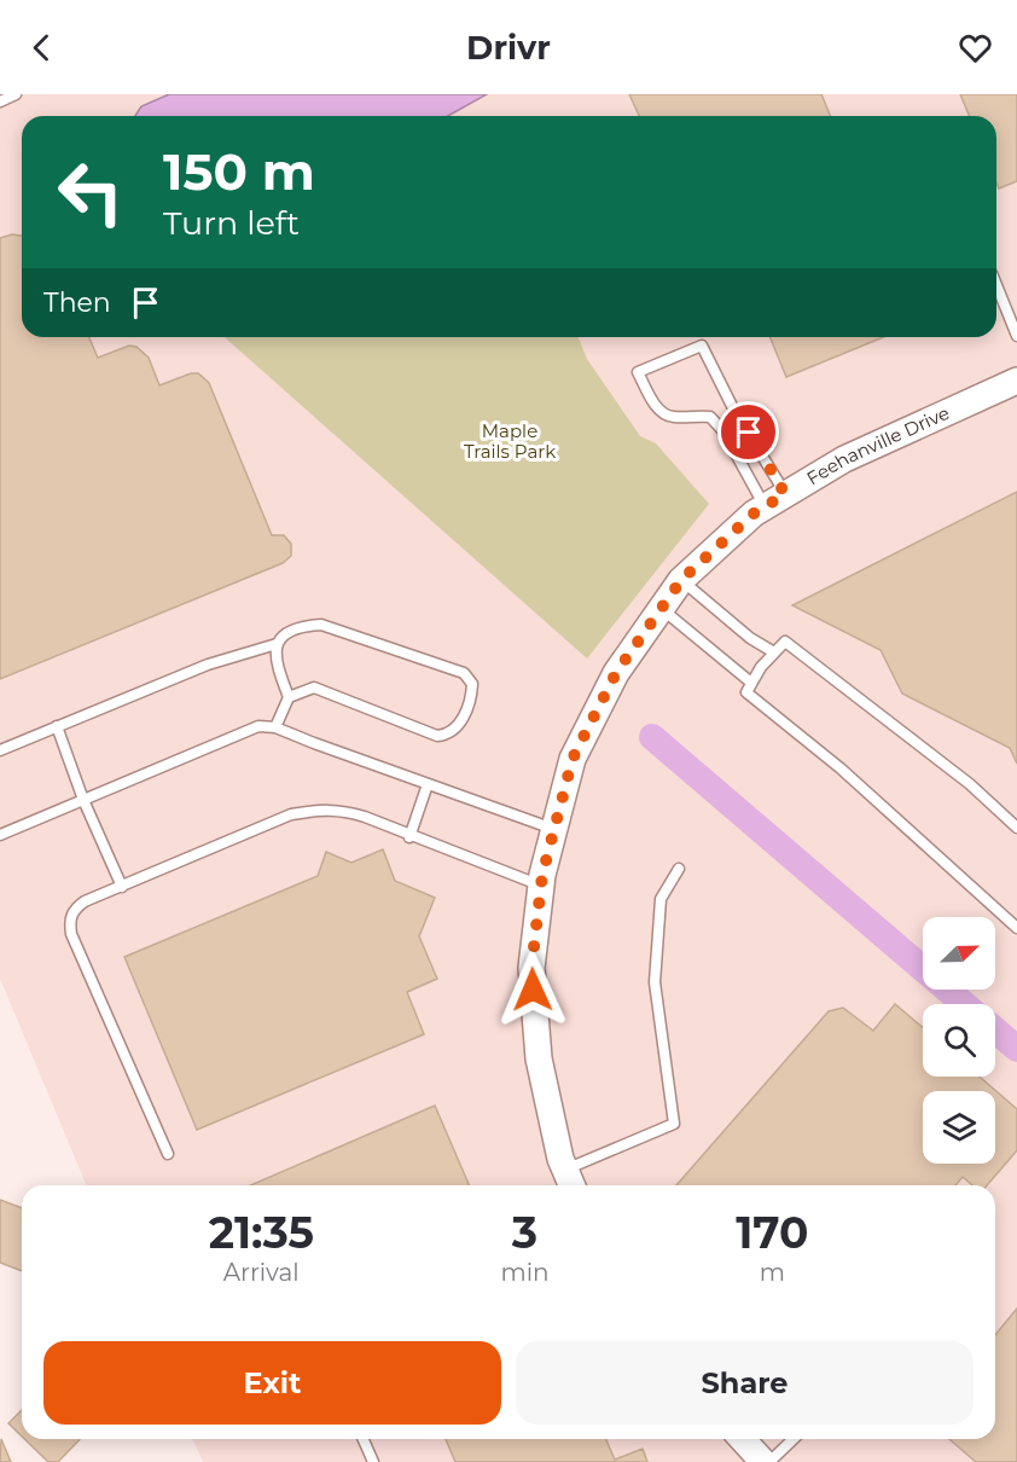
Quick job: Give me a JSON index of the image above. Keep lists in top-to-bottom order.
{
  "streets": {
    "street": ["Feehanville Drive"]
  },
  "parks": ["Maple Trails Park"],
  "north": "top right",
  "page": {
    "header": "Drivr",
    "turn": ["150 m", "Turn left"],
    "then": "Then",
    "eta": [
      "21:35",
      "Arrival",
      "3",
      "min",
      "170",
      "m"
    ],
    "buttons": ["Exit", "Share"]
  }
}
